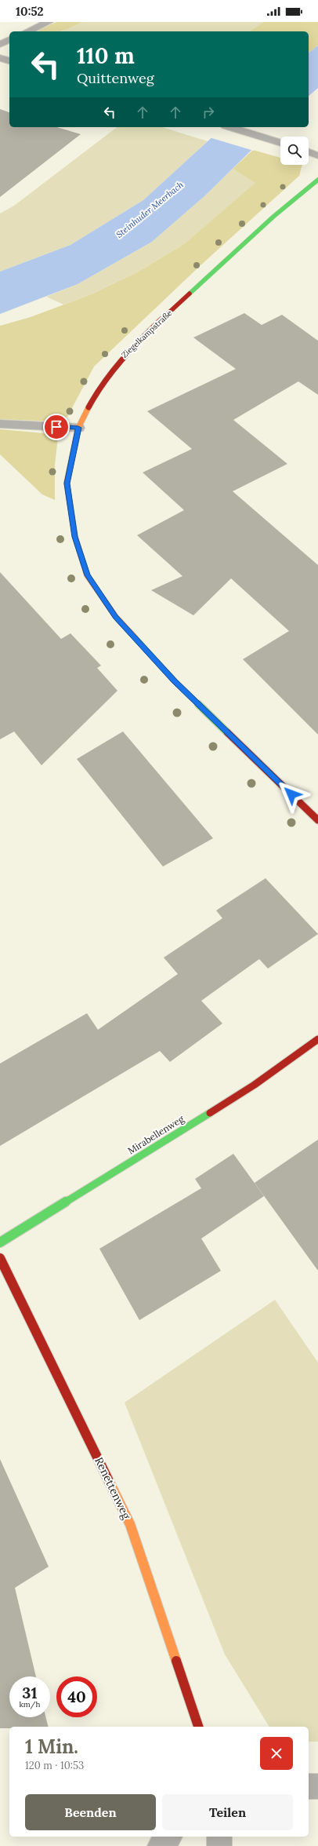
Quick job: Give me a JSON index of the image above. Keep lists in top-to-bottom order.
{
  "streets": {
    "street": ["Ziegelkampstraße", "Mirabellenweg", "Renettenweg"]
  },
  "water": ["Steinhuder Meerbach"],
  "page": {
    "status": "10:52",
    "turn": ["110 m", "Quittenweg"],
    "speed": "31 km/h",
    "limit": "40",
    "heading": ["1 Min.", "120 m · 10:53"],
    "buttons": ["Beenden", "Teilen"]
  }
}
